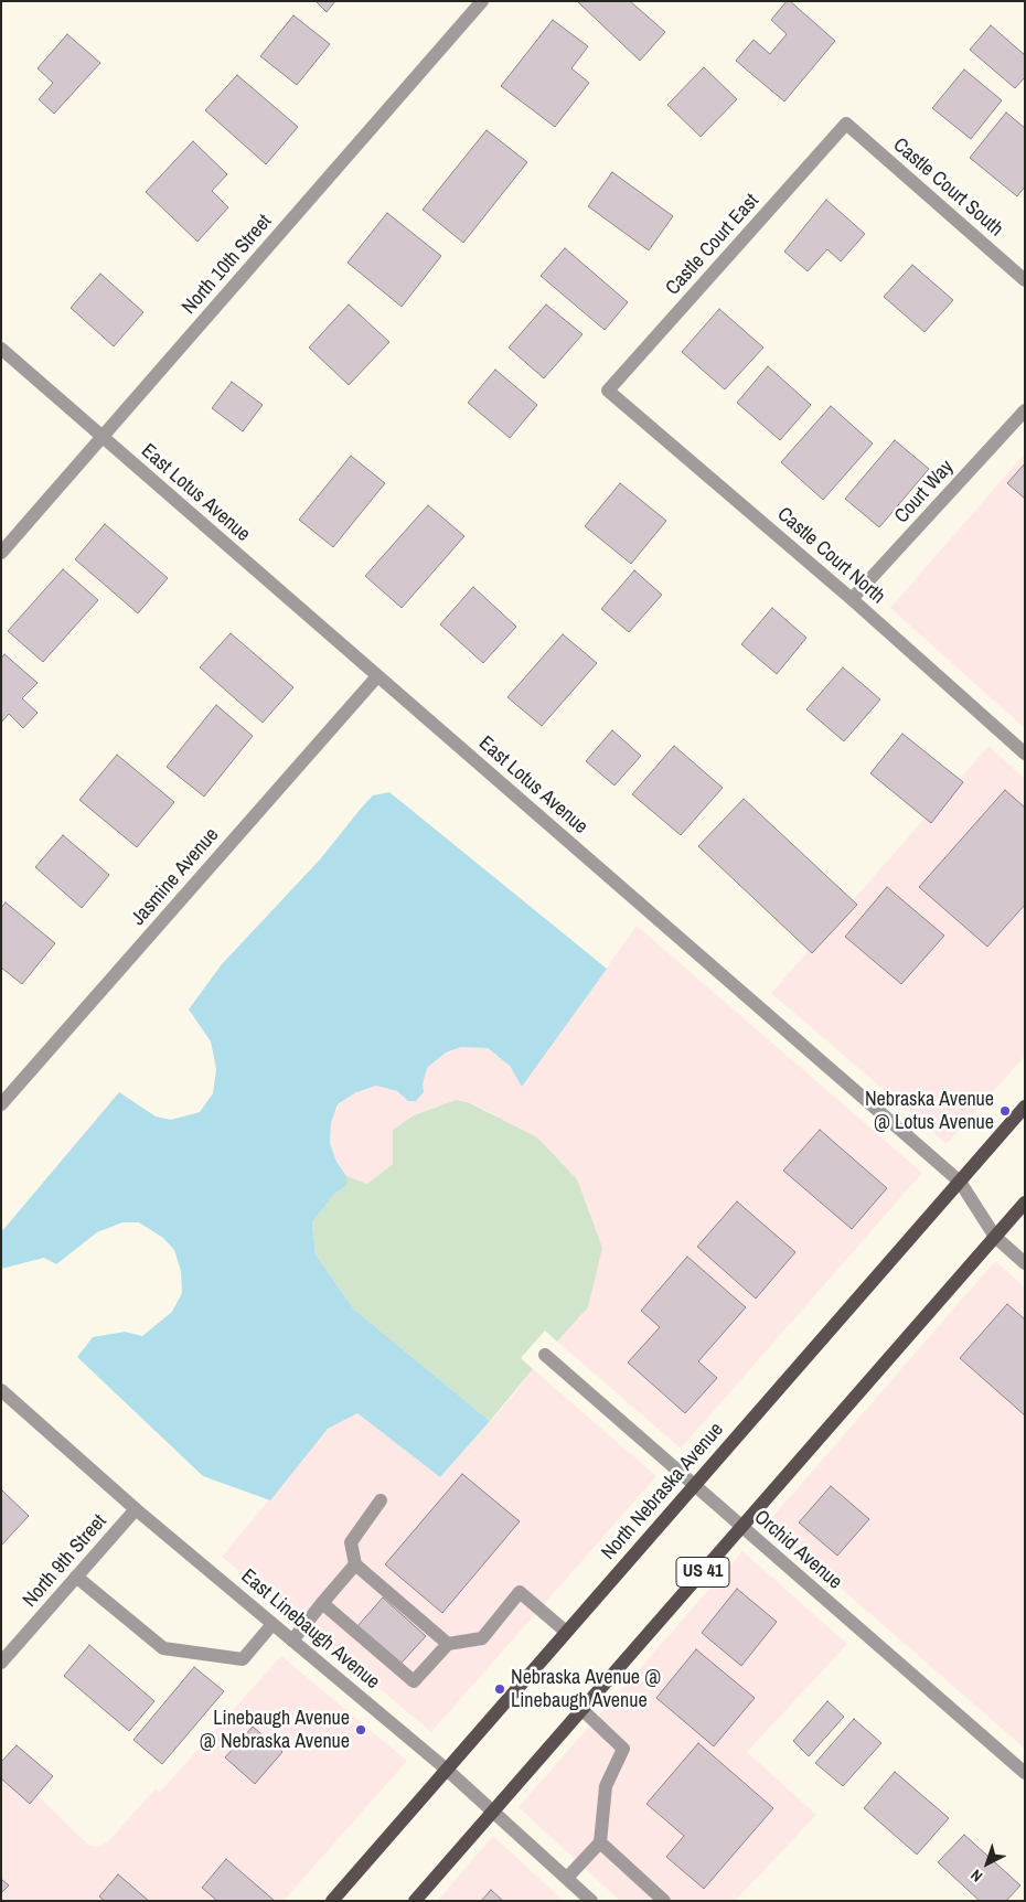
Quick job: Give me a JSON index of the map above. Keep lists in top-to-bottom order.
{
  "streets": {
    "main road": ["North Nebraska Avenue", "US 41"],
    "street": [
      "Castle Court South",
      "Castle Court East",
      "North 10th Street",
      "Court Way",
      "East Lotus Avenue",
      "Castle Court North",
      "Jasmine Avenue",
      "Orchid Avenue",
      "North 9th Street",
      "East Linebaugh Avenue"
    ]
  },
  "crossings": [
    ["Castle Court South", "Castle Court East"],
    ["Castle Court East", "Castle Court North"],
    ["North 10th Street", "East Lotus Avenue"],
    ["Court Way", "Castle Court North"],
    ["East Lotus Avenue", "Jasmine Avenue"],
    ["East Lotus Avenue", "North Nebraska Avenue"],
    ["East Lotus Avenue", "US 41"],
    ["North Nebraska Avenue", "Orchid Avenue"],
    ["North Nebraska Avenue", "East Linebaugh Avenue"],
    ["Orchid Avenue", "US 41"],
    ["North 9th Street", "East Linebaugh Avenue"],
    ["US 41", "East Linebaugh Avenue"]
  ],
  "places": ["Nebraska Avenue @ Lotus Avenue", "Nebraska Avenue @ Linebaugh Avenue", "Linebaugh Avenue @ Nebraska Avenue"],
  "north": "bottom left"
}
